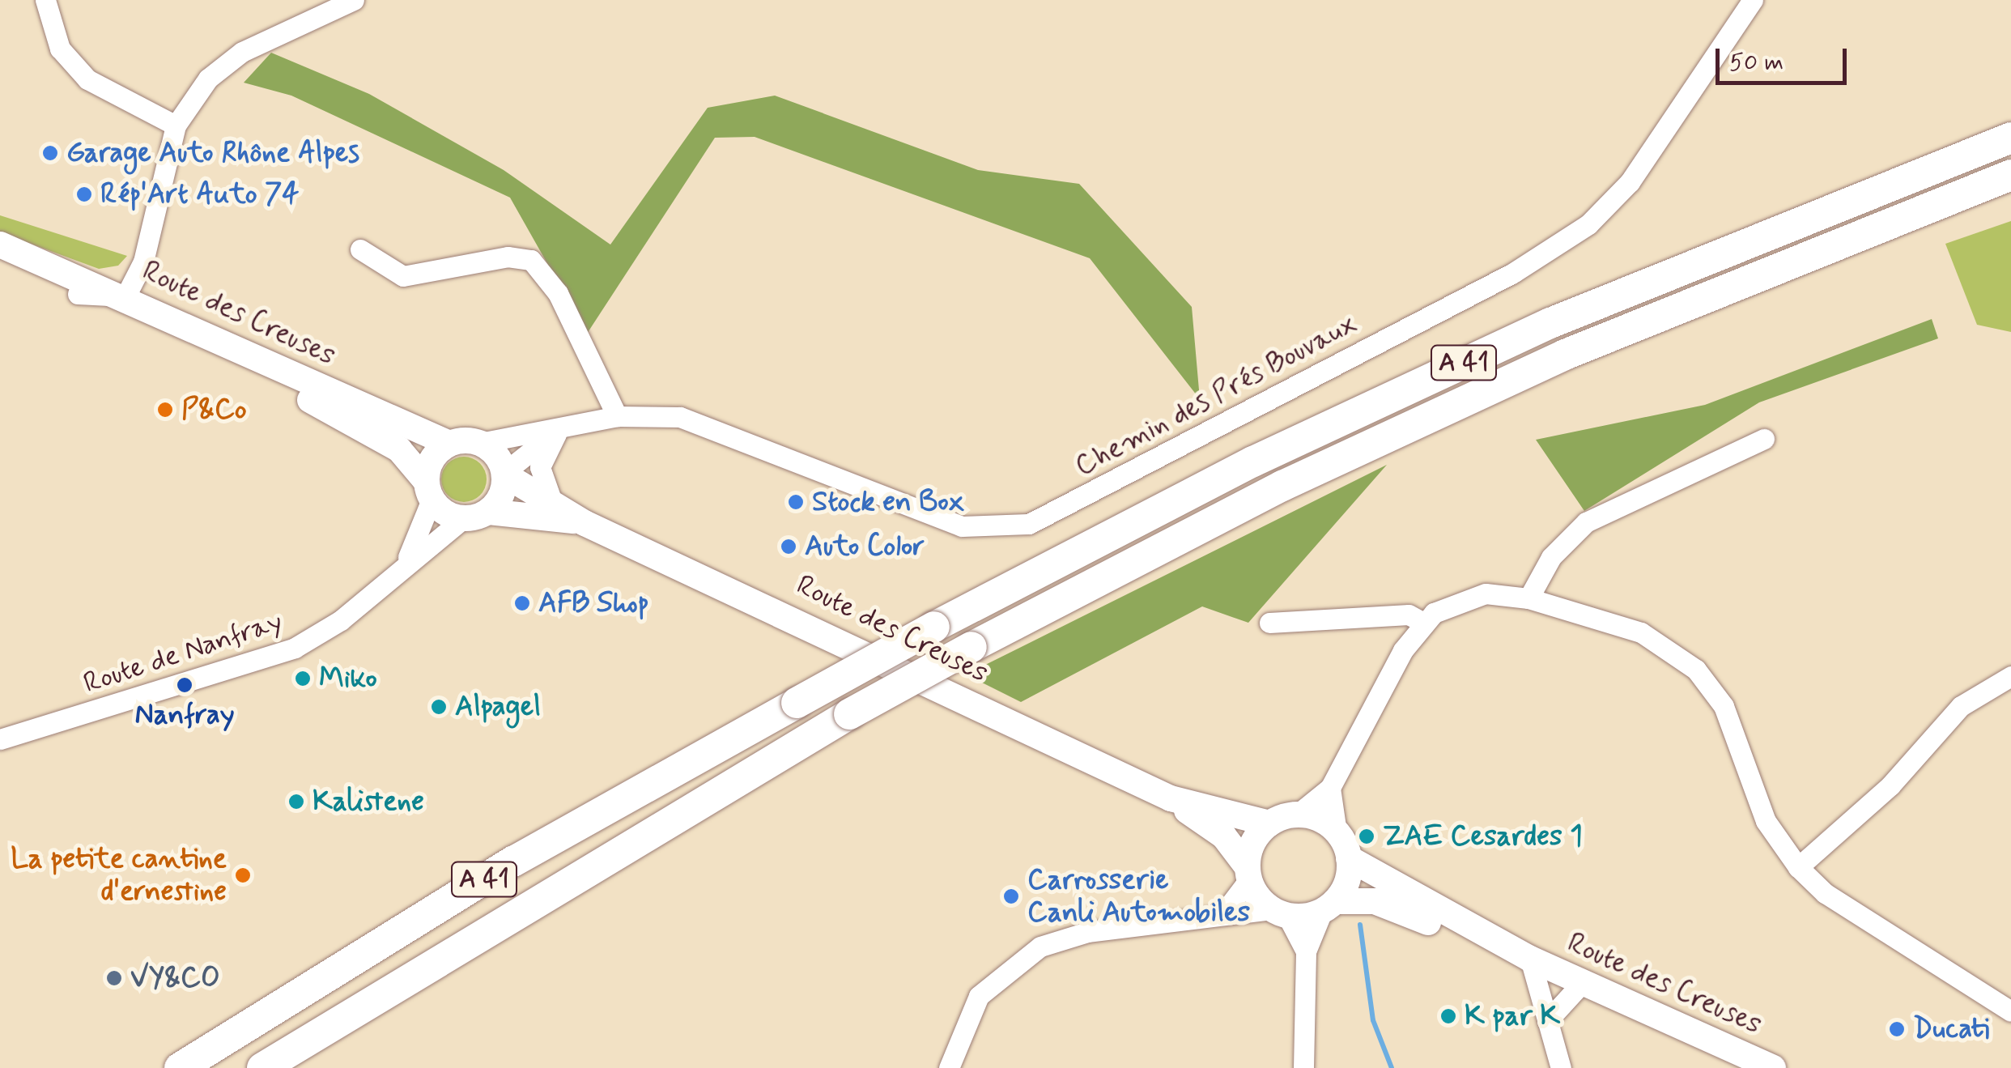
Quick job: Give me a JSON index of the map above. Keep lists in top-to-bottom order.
{
  "streets": {
    "highway": ["A 41"],
    "main road": ["Route des Creuses"],
    "street": ["Chemin des Prés Bouvaux", "Route de Nanfray"]
  },
  "crossings": [
    ["Route des Creuses", "Route de Nanfray"]
  ],
  "places": [
    "Garage Auto Rhône Alpes",
    "Rép'Art Auto 74",
    "P&Co",
    "Stock en Box",
    "Auto Color",
    "AFB Shop",
    "Miko",
    "Nanfray",
    "Alpagel",
    "Kalistene",
    "ZAE Cesardes 1",
    "La petite cantine d'ernestine",
    "Carrosserie Canli Automobiles",
    "VY&CO",
    "K par K",
    "Ducati"
  ],
  "scale_bar": "50 m"
}
